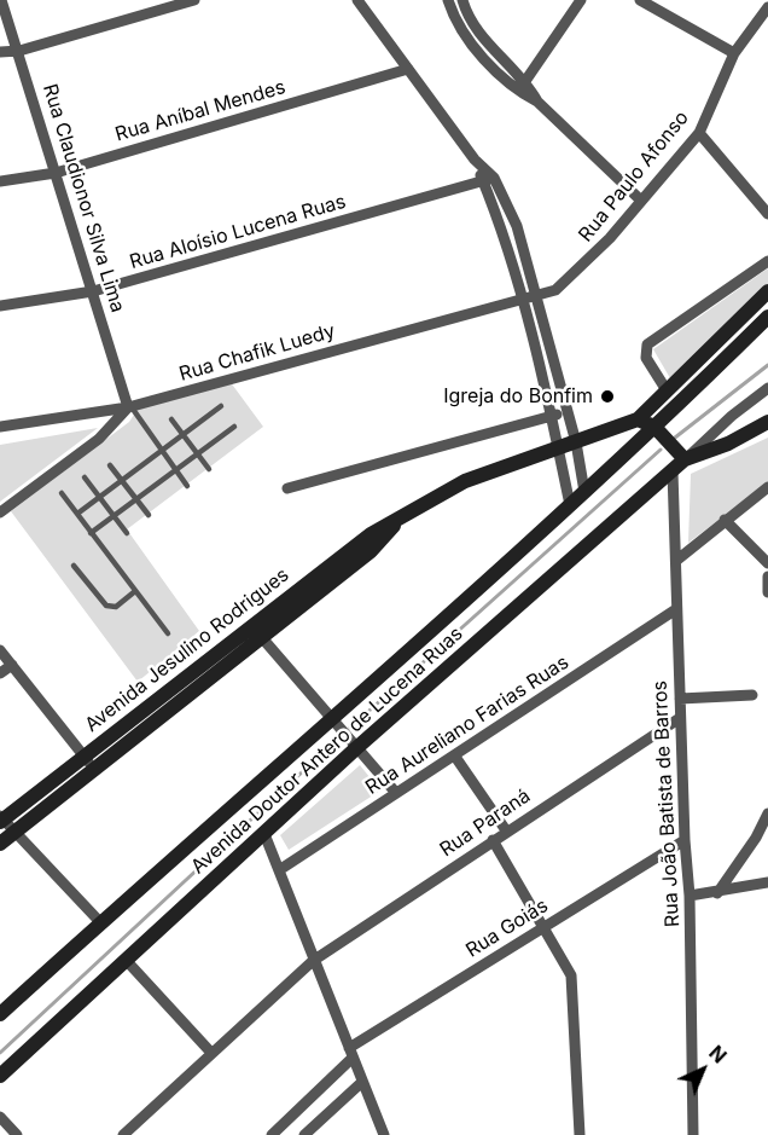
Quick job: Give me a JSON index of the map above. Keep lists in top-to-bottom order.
{
  "streets": {
    "main road": ["Avenida Jesulino Rodrigues", "Avenida Doutor Antero de Lucena Ruas"],
    "street": [
      "Rua Aníbal Mendes",
      "Rua Paulo Afonso",
      "Rua Claudionor Silva Lima",
      "Rua Aloísio Lucena Ruas",
      "Rua Chafik Luedy",
      "Rua Aureliano Farias Ruas",
      "Rua João Batista de Barros",
      "Rua Paraná",
      "Rua Goiás"
    ]
  },
  "crossings": [
    ["Rua Aníbal Mendes", "Rua Claudionor Silva Lima"],
    ["Rua Paulo Afonso", "Rua Chafik Luedy"],
    ["Rua Claudionor Silva Lima", "Rua Aloísio Lucena Ruas"],
    ["Rua Claudionor Silva Lima", "Rua Chafik Luedy"],
    ["Rua Aureliano Farias Ruas", "Rua João Batista de Barros"],
    ["Avenida Doutor Antero de Lucena Ruas", "Rua João Batista de Barros"],
    ["Rua João Batista de Barros", "Rua Paraná"],
    ["Rua João Batista de Barros", "Rua Goiás"]
  ],
  "places": ["Igreja do Bonfim"],
  "north": "top right"
}
